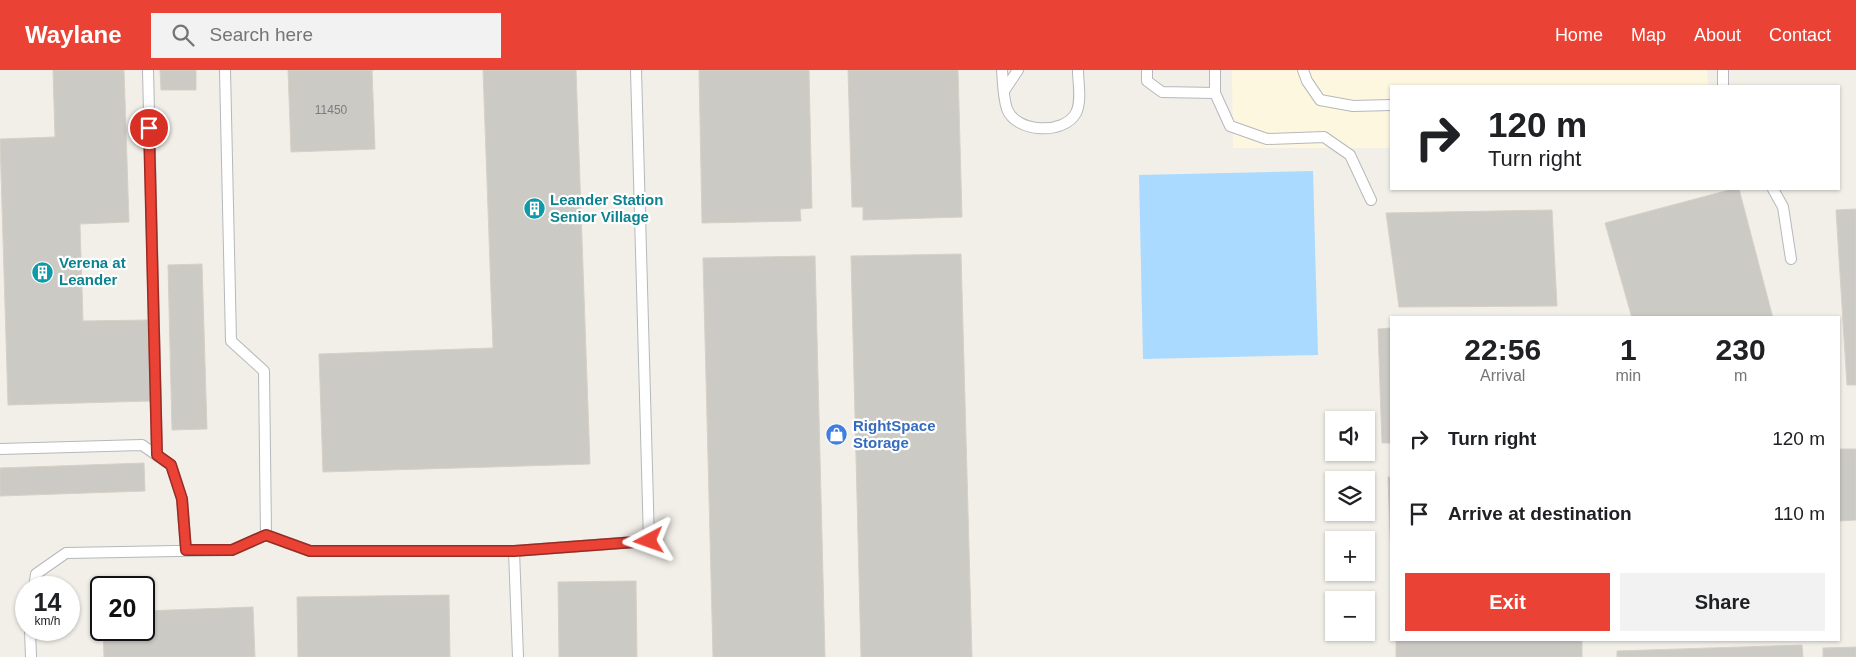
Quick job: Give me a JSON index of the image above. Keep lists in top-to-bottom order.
{
  "places": {
    "building": ["Leander Station Senior Village", "Verena at Leander"],
    "shop": ["RightSpace Storage"]
  },
  "house_numbers": ["11450"],
  "page": {
    "header": "Waylane",
    "search": "Search here",
    "nav": [
      "Home",
      "Map",
      "About",
      "Contact"
    ],
    "turn": ["120 m", "Turn right"],
    "eta": [
      "22:56",
      "Arrival",
      "1",
      "min",
      "230",
      "m"
    ],
    "list": [
      {
        "name": "Turn right",
        "value": "120 m"
      },
      {
        "name": "Arrive at destination",
        "value": "110 m"
      }
    ],
    "map_buttons": ["+", "−"],
    "buttons": ["Exit", "Share"],
    "speed": "14 km/h",
    "limit": "20"
  }
}
